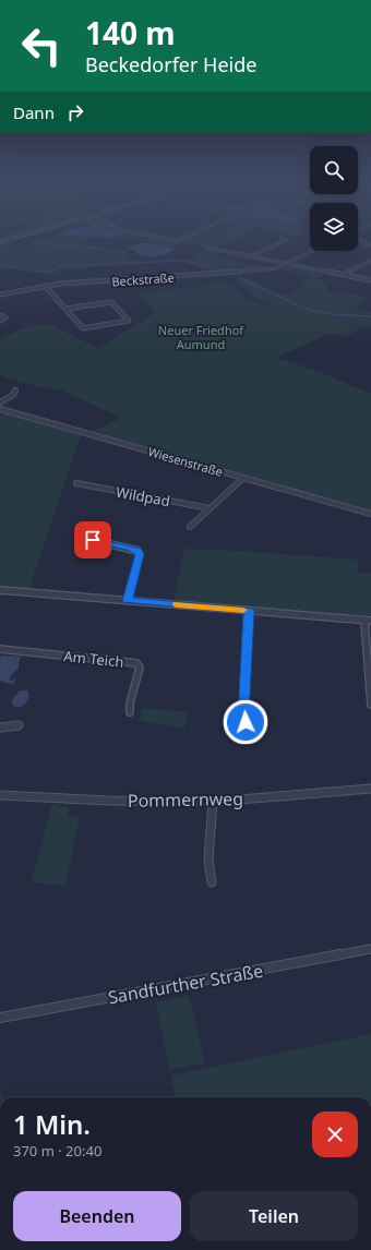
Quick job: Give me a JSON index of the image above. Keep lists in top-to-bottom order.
{
  "streets": {
    "street": [
      "Beckstraße",
      "Wiesenstraße",
      "Wildpad",
      "Am Teich",
      "Pommernweg",
      "Sandfurther Straße"
    ]
  },
  "parks": ["Neuer Friedhof Aumund"],
  "page": {
    "turn": ["140 m", "Beckedorfer Heide"],
    "then": "Dann",
    "heading": ["1 Min.", "370 m · 20:40"],
    "buttons": ["Beenden", "Teilen"]
  }
}
